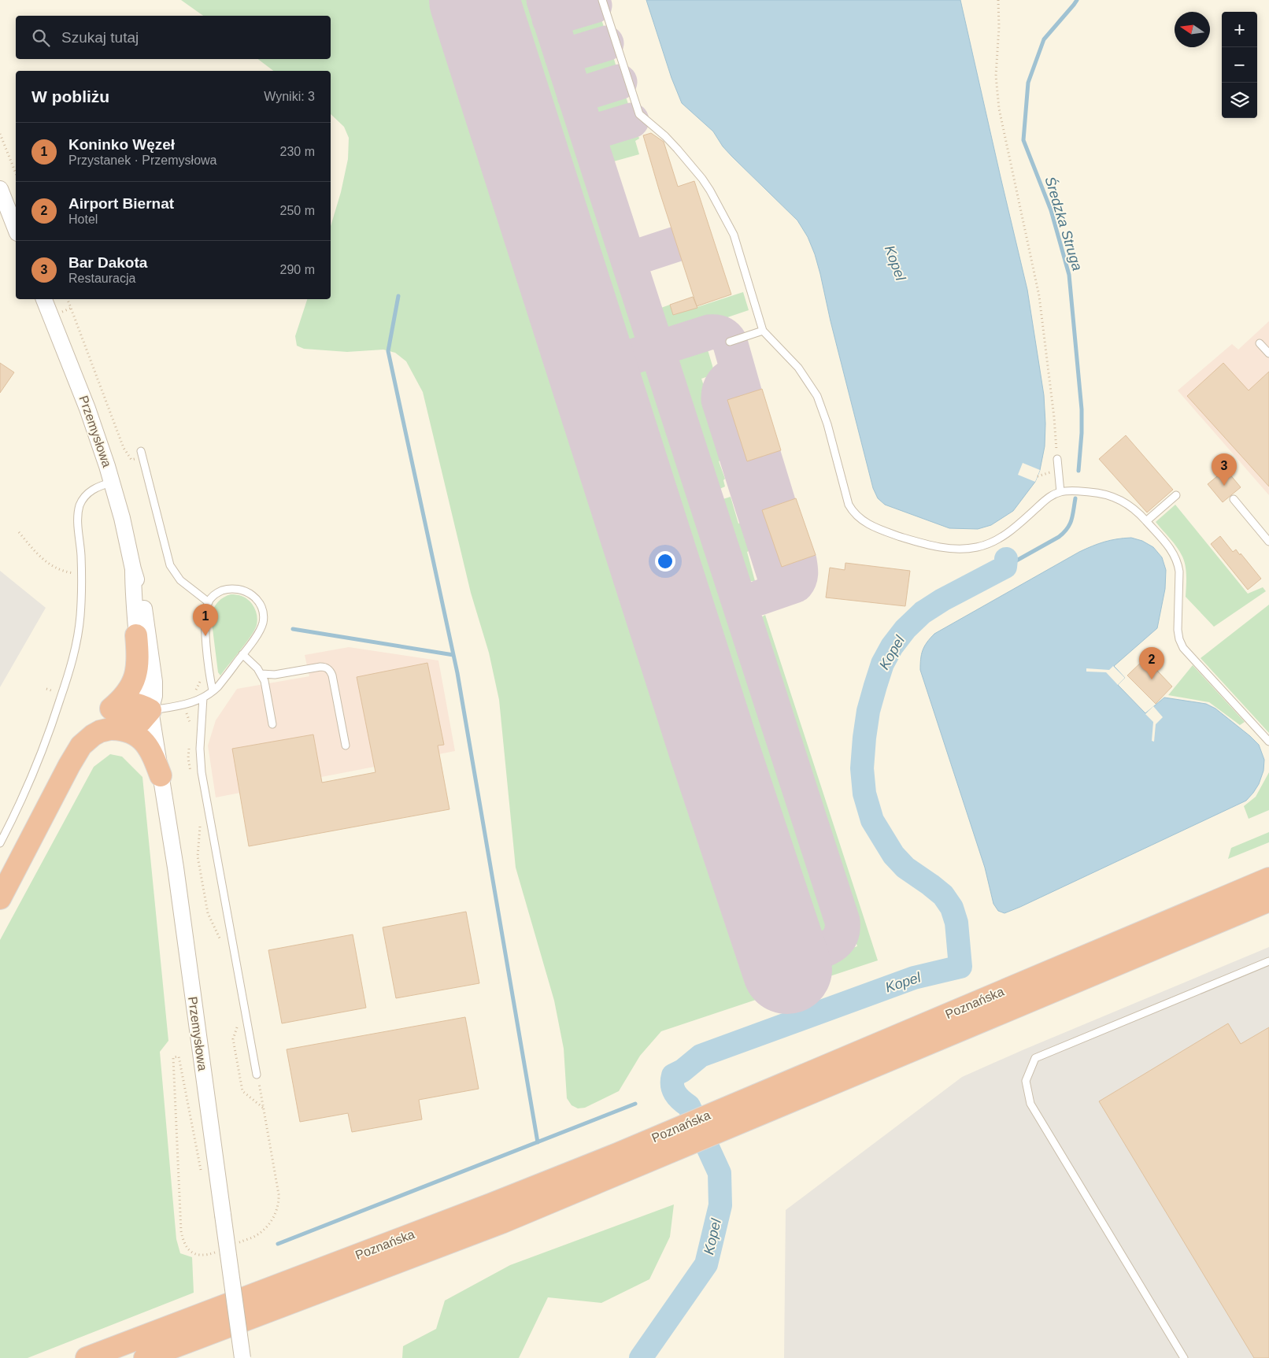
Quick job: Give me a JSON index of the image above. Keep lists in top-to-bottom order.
{
  "streets": {
    "highway": ["Poznańska"],
    "street": ["Przemysłowa"]
  },
  "water": ["Średzka Struga", "Kopel"],
  "north": "left",
  "page": {
    "map_buttons": ["+", "−"],
    "search": "Szukaj tutaj",
    "heading": ["W pobliżu", "Wyniki: 3"],
    "list": [
      {
        "mark": "1",
        "name": "Koninko Węzeł",
        "note": "Przystanek · Przemysłowa",
        "value": "230 m"
      },
      {
        "mark": "2",
        "name": "Airport Biernat",
        "note": "Hotel",
        "value": "250 m"
      },
      {
        "mark": "3",
        "name": "Bar Dakota",
        "note": "Restauracja",
        "value": "290 m"
      }
    ],
    "pins": ["3", "1", "2"]
  }
}
